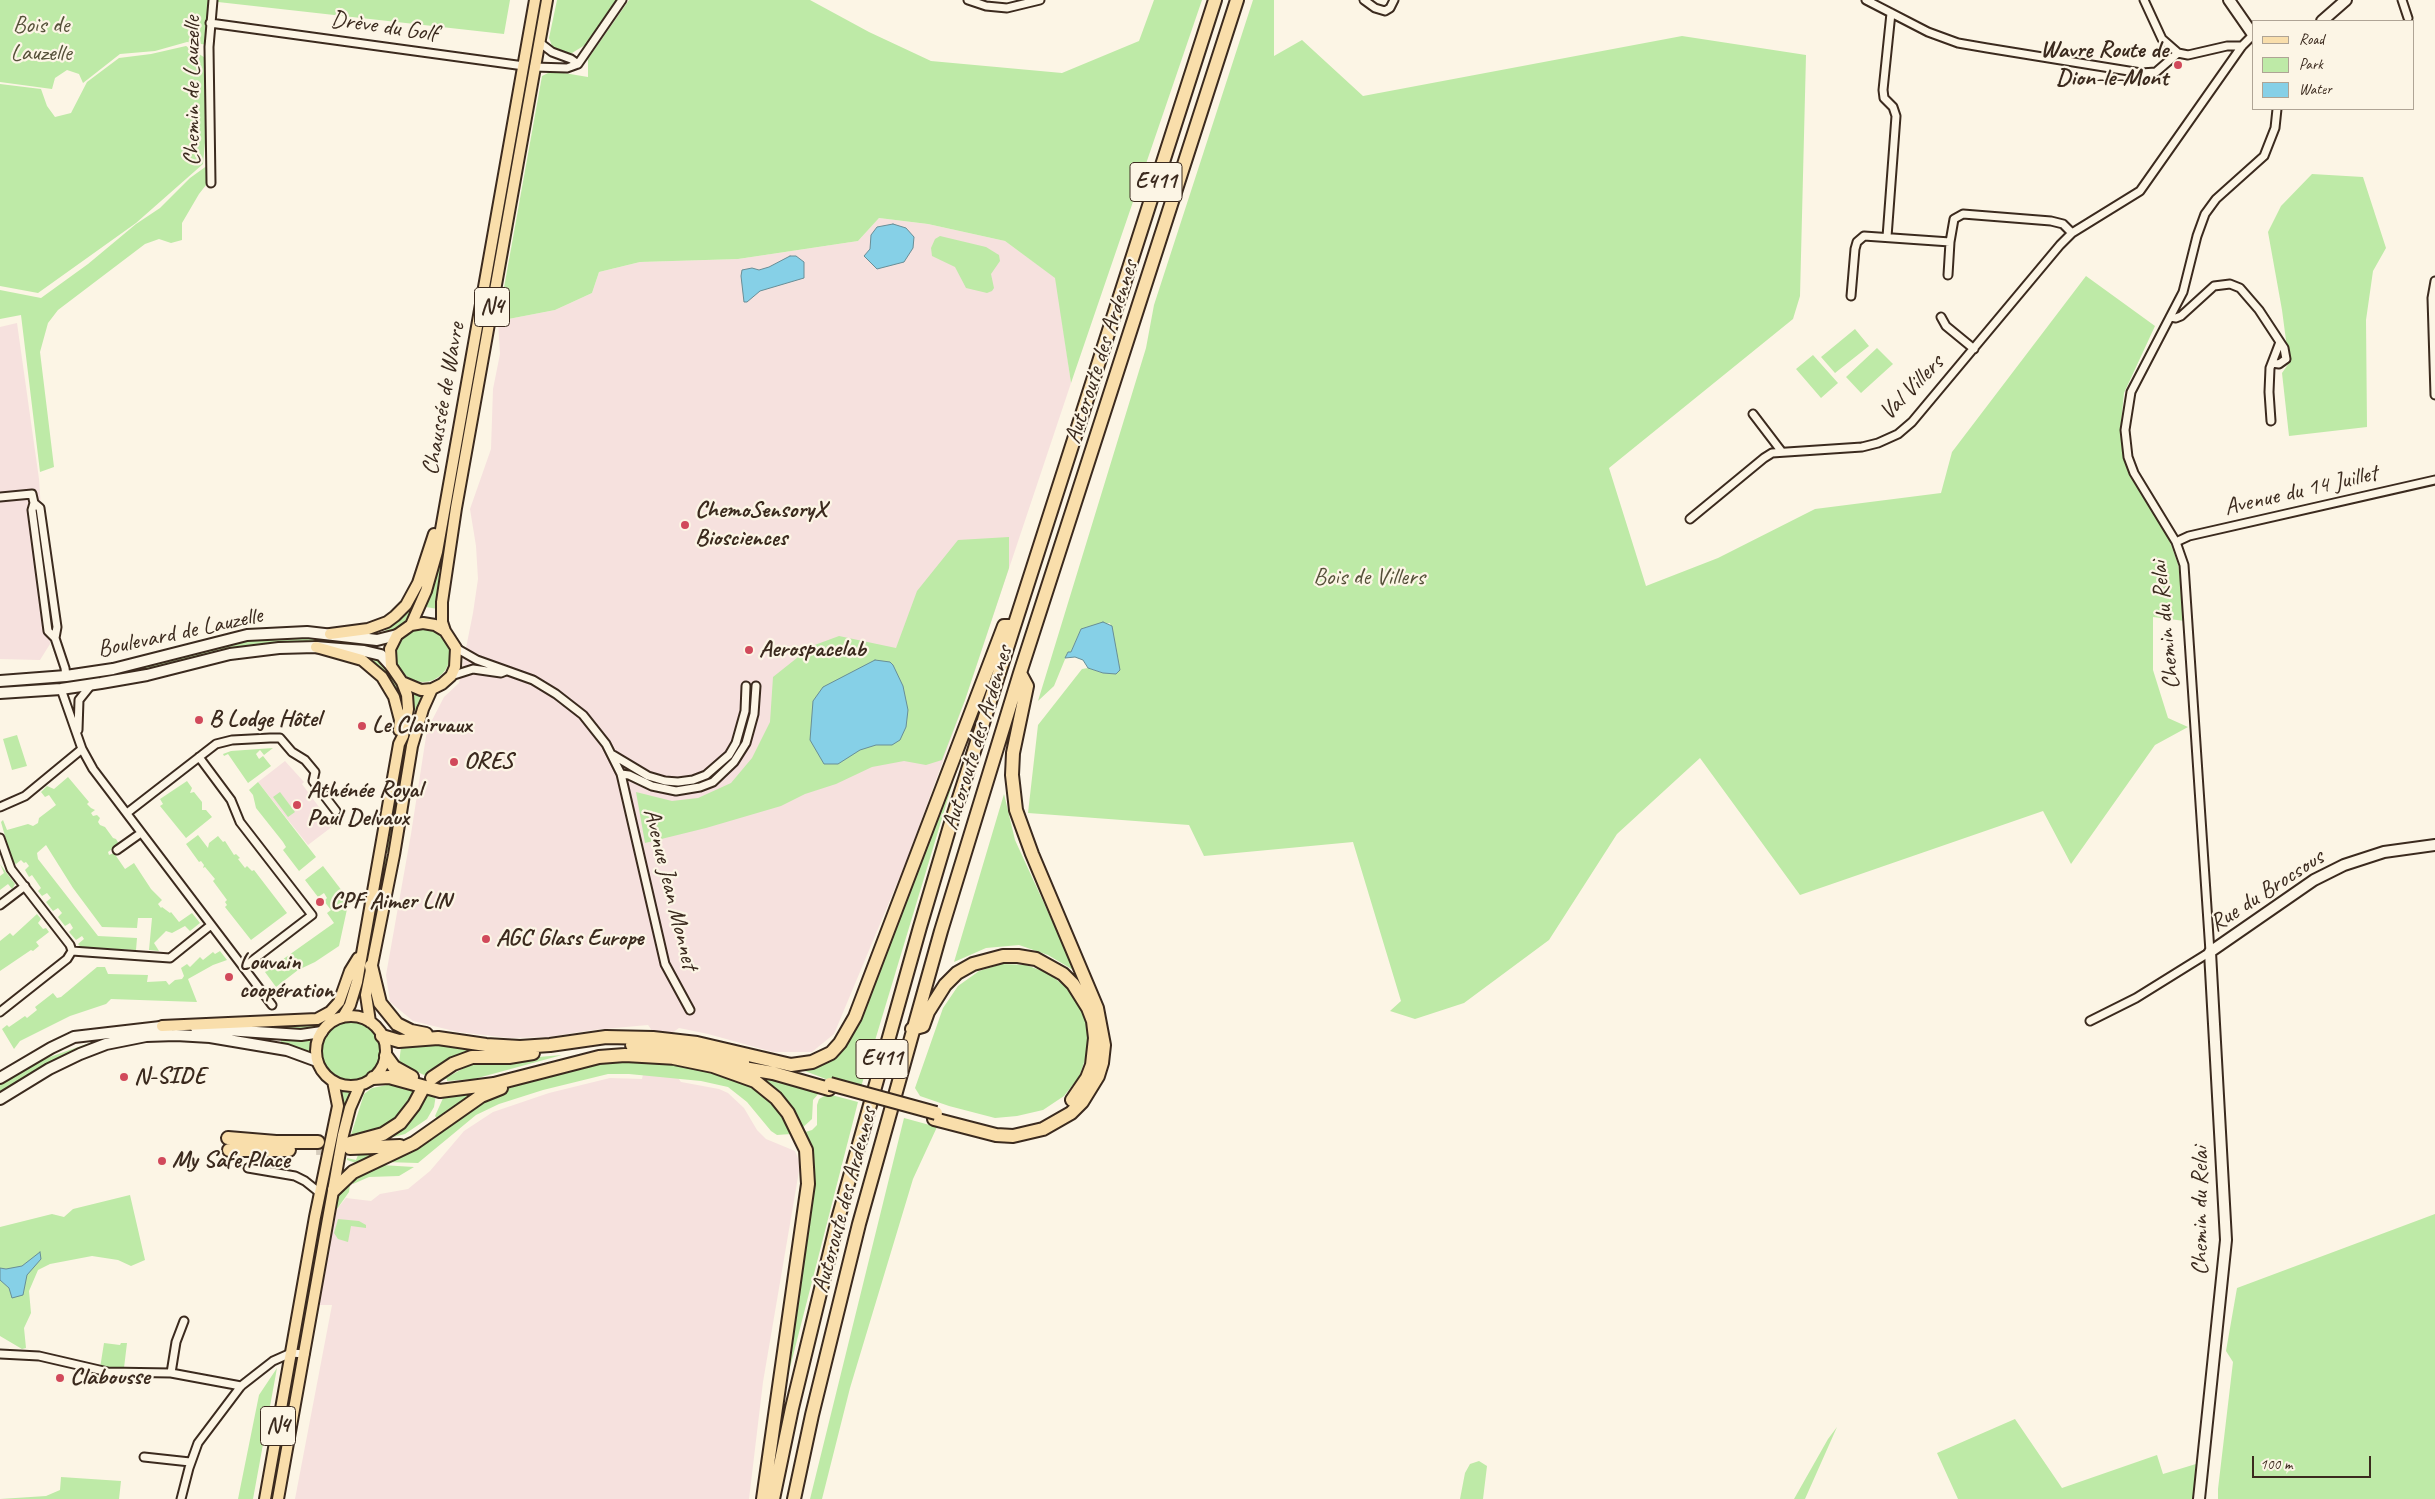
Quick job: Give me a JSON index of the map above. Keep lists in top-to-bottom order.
{
  "streets": {
    "highway": ["E411", "Autoroute des Ardennes"],
    "main road": [
      "N4",
      "Chaussée de Wavre",
      "Chemin du Relai",
      "Boulevard de Lauzelle",
      "Rue du Brocsous"
    ],
    "street": [
      "Drève du Golf",
      "Chemin de Lauzelle",
      "Val Villers",
      "Avenue du 14 Juillet",
      "Avenue Jean Monnet"
    ]
  },
  "crossings": [
    ["Drève du Golf", "Chemin de Lauzelle"],
    ["Drève du Golf", "Chaussée de Wavre"],
    ["N4", "Chaussée de Wavre"],
    ["Chaussée de Wavre", "Boulevard de Lauzelle"],
    ["Chaussée de Wavre", "Avenue Jean Monnet"],
    ["Avenue du 14 Juillet", "Chemin du Relai"],
    ["Chemin du Relai", "Rue du Brocsous"],
    ["Boulevard de Lauzelle", "Avenue Jean Monnet"]
  ],
  "parks": ["Bois de Lauzelle", "Bois de Villers"],
  "places": [
    "Wavre Route de Dion-le-Mont",
    "ChemoSensoryX Biosciences",
    "Aerospacelab",
    "B Lodge Hôtel",
    "Le Clairvaux",
    "ORES",
    "Athénée Royal Paul Delvaux",
    "CPF Aimer LlN",
    "AGC Glass Europe",
    "Louvain coopération",
    "N-SIDE",
    "My Safe Place",
    "Clabousse"
  ],
  "legend": ["Road", "Park", "Water"],
  "scale_bar": "100 m"
}
